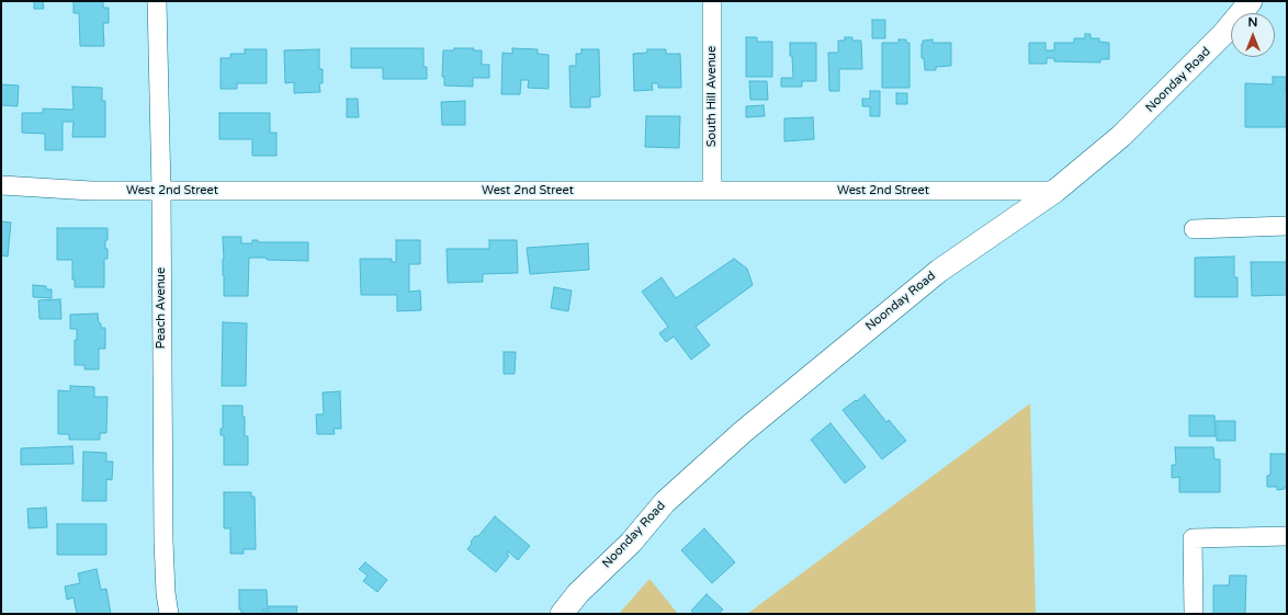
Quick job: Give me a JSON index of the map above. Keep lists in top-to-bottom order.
{
  "streets": {
    "street": [
      "Noonday Road",
      "South Hill Avenue",
      "West 2nd Street",
      "Peach Avenue"
    ]
  },
  "crossings": [
    ["Noonday Road", "West 2nd Street"],
    ["South Hill Avenue", "West 2nd Street"],
    ["West 2nd Street", "Peach Avenue"]
  ],
  "north": "top"
}
